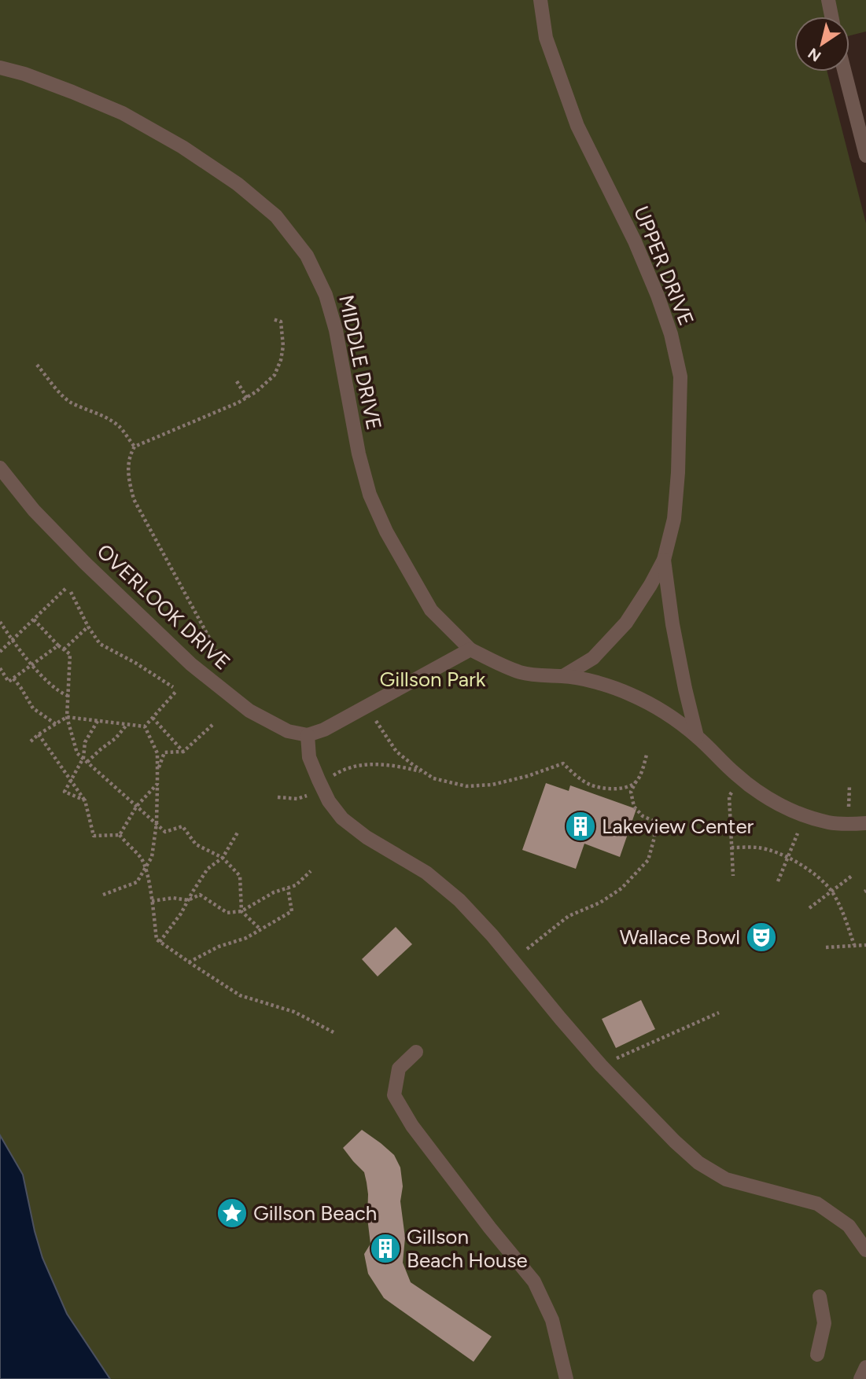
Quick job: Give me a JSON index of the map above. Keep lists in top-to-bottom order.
{
  "streets": {
    "street": ["UPPER DRIVE", "MIDDLE DRIVE", "OVERLOOK DRIVE"]
  },
  "parks": ["Gillson Park"],
  "places": {
    "building": ["Lakeview Center", "Gillson Beach House"],
    "theatre": ["Wallace Bowl"],
    "place": ["Gillson Beach"]
  },
  "north": "bottom left"
}
